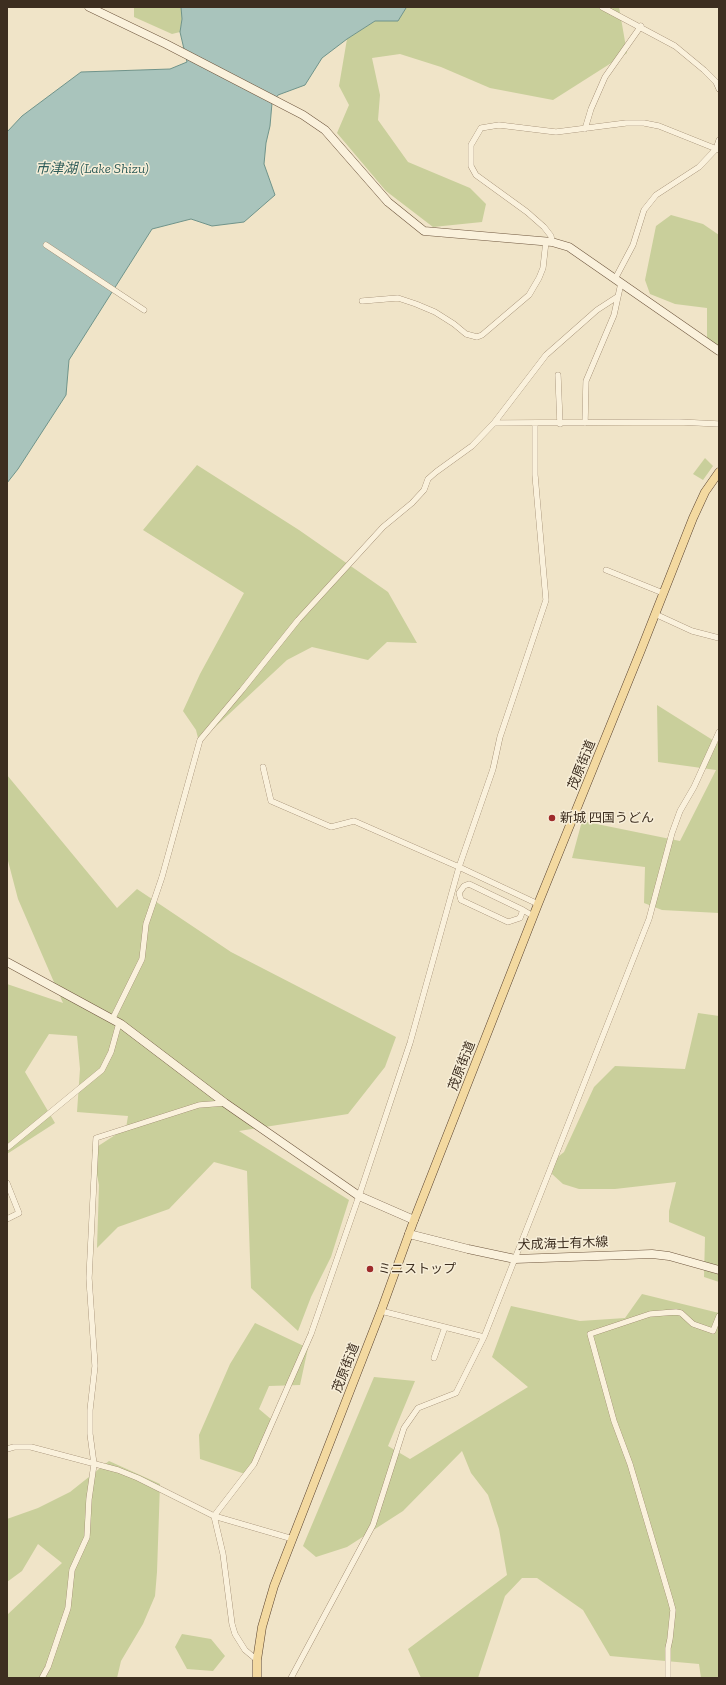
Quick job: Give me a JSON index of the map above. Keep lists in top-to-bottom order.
{
  "streets": {
    "main road": ["茂原街道"],
    "street": ["犬成海士有木線"]
  },
  "crossings": [
    ["茂原街道", "犬成海士有木線"]
  ],
  "water": ["市津湖 (Lake Shizu)"],
  "places": ["新城 四国うどん", "ミニストップ"]
}
